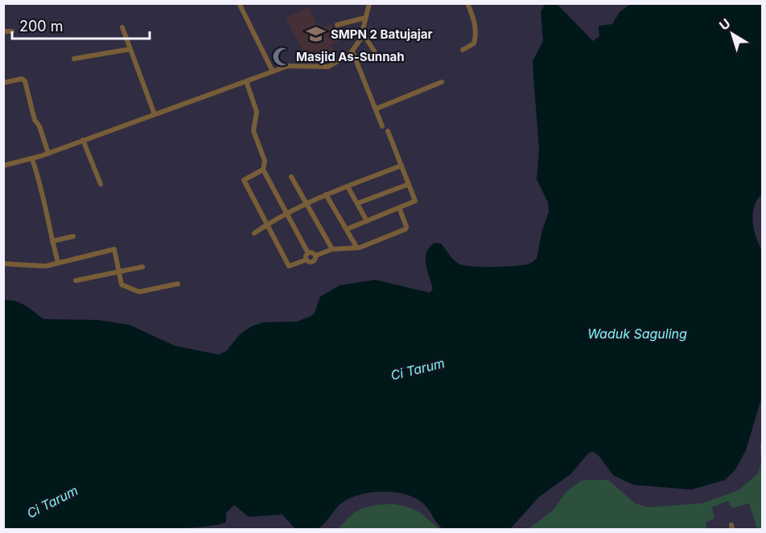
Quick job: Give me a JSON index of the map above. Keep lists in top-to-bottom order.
{
  "water": ["Waduk Saguling", "Ci Tarum"],
  "places": {
    "school or university": ["SMPN 2 Batujajar"],
    "mosque": ["Masjid As-Sunnah"]
  },
  "scale_bar": "200 m",
  "north": "top left"
}
